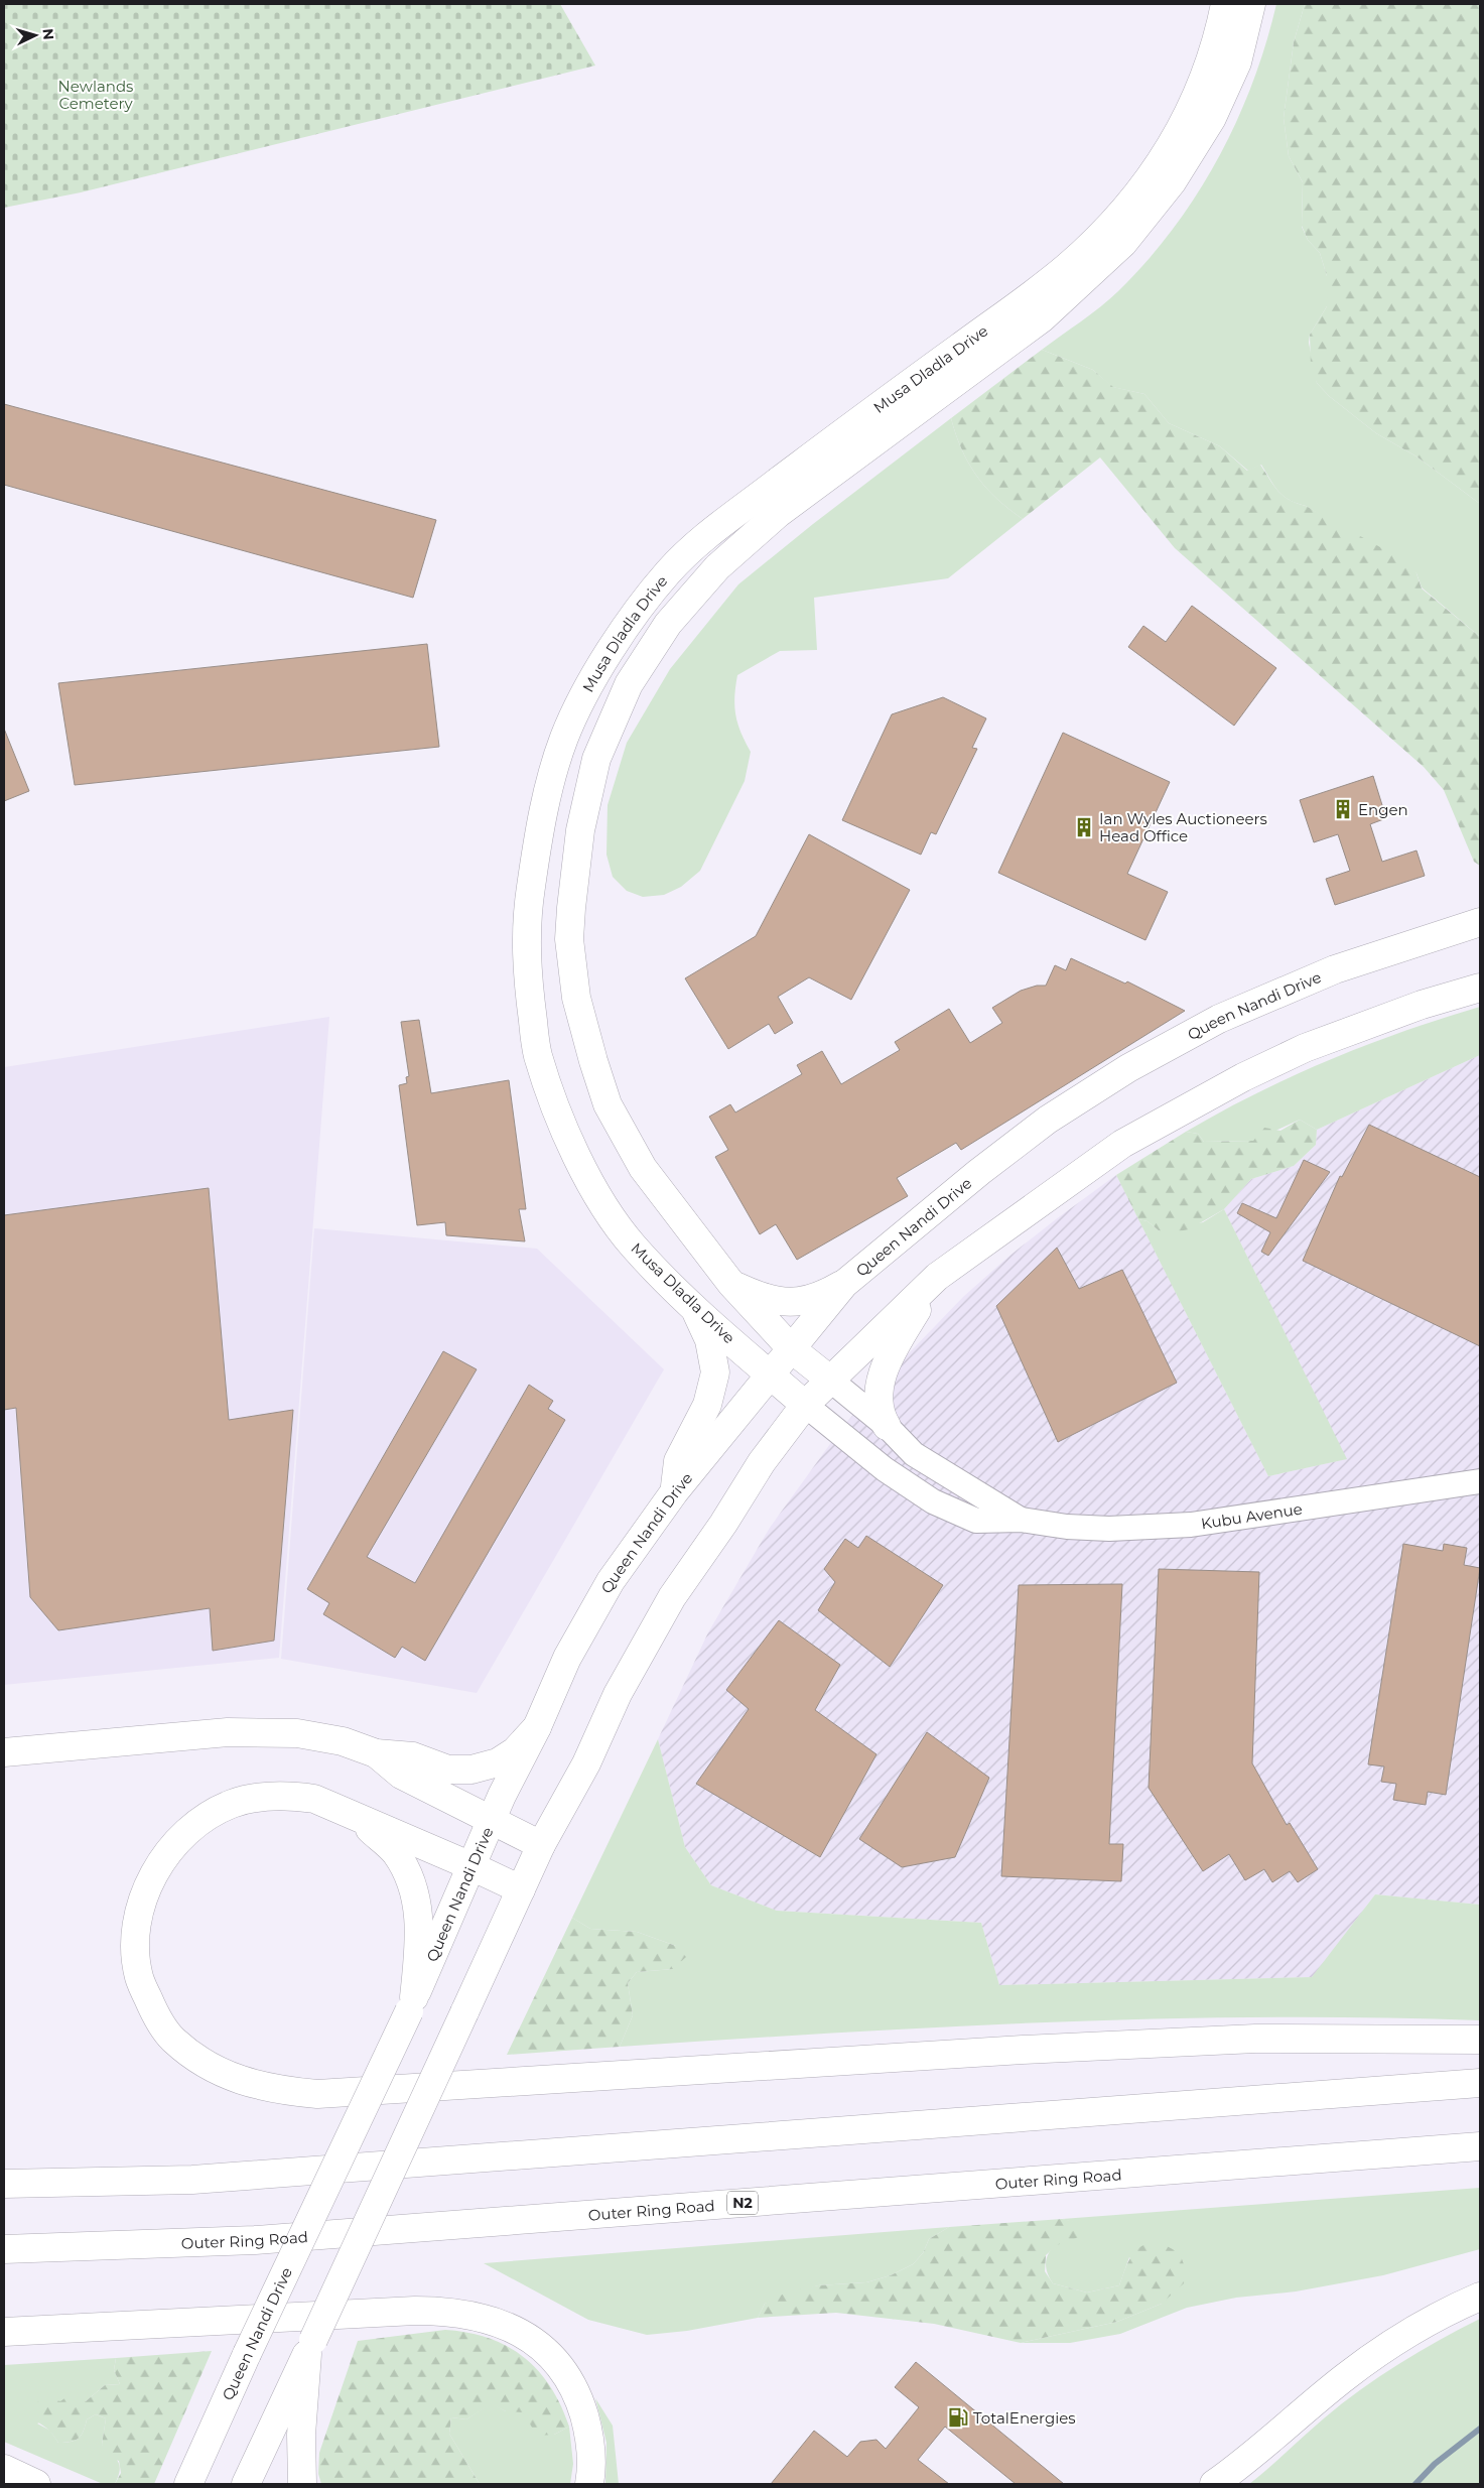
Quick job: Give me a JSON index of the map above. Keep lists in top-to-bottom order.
{
  "streets": {
    "main road": [
      "Musa Dladla Drive",
      "Queen Nandi Drive",
      "Outer Ring Road",
      "N2"
    ],
    "street": ["Kubu Avenue"]
  },
  "crossings": [
    ["Musa Dladla Drive", "Queen Nandi Drive"],
    ["Musa Dladla Drive", "Kubu Avenue"]
  ],
  "parks": ["Newlands Cemetery"],
  "places": {
    "building": ["Engen", "Ian Wyles Auctioneers Head Office"],
    "fuel station": ["TotalEnergies"]
  },
  "north": "right"
}
